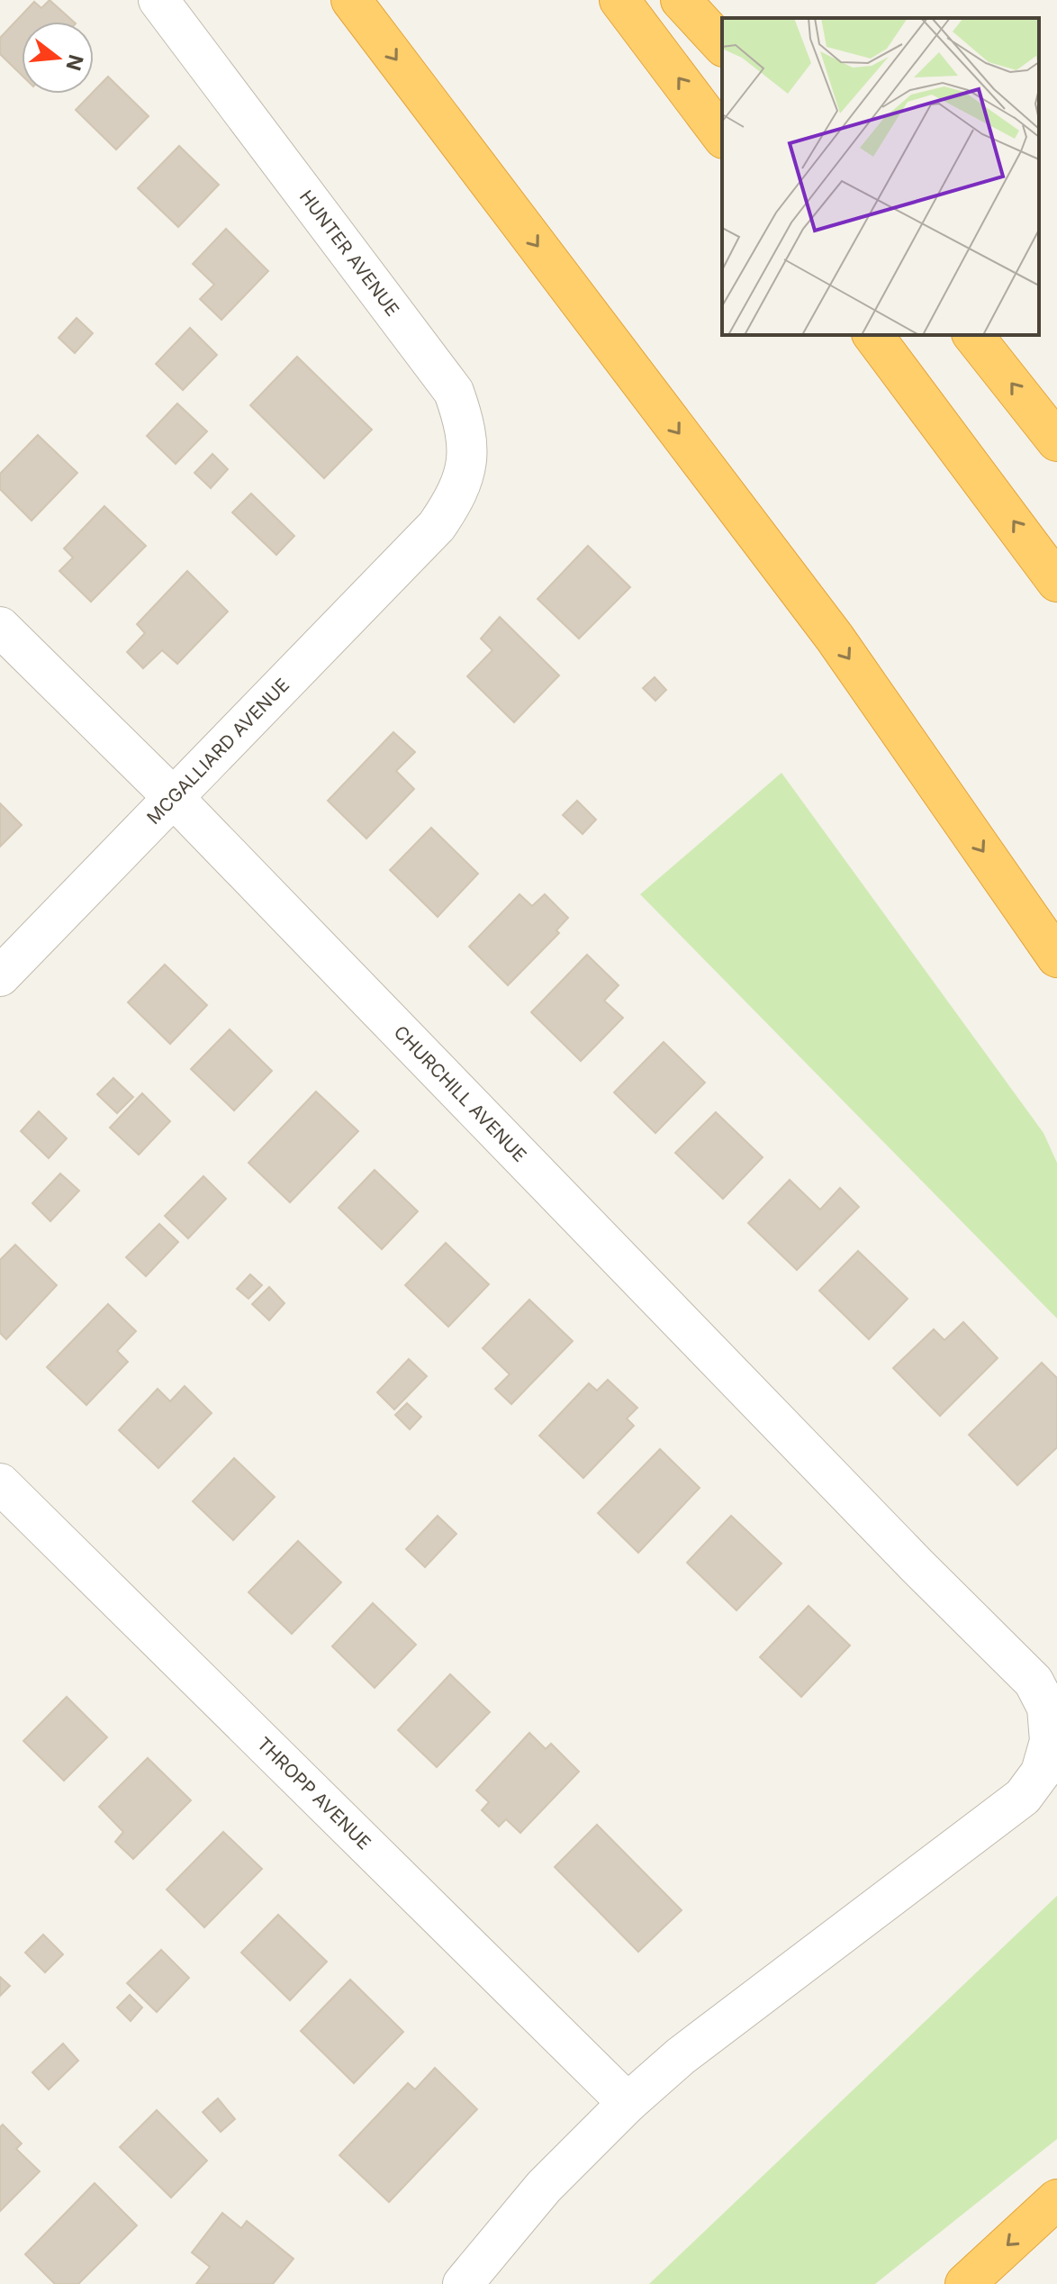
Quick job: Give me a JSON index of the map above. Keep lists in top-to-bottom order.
{
  "streets": {
    "street": [
      "HUNTER AVENUE",
      "MCGALLIARD AVENUE",
      "CHURCHILL AVENUE",
      "THROPP AVENUE"
    ]
  },
  "crossings": [
    ["HUNTER AVENUE", "MCGALLIARD AVENUE"],
    ["MCGALLIARD AVENUE", "CHURCHILL AVENUE"],
    ["CHURCHILL AVENUE", "THROPP AVENUE"]
  ],
  "north": "right"
}
